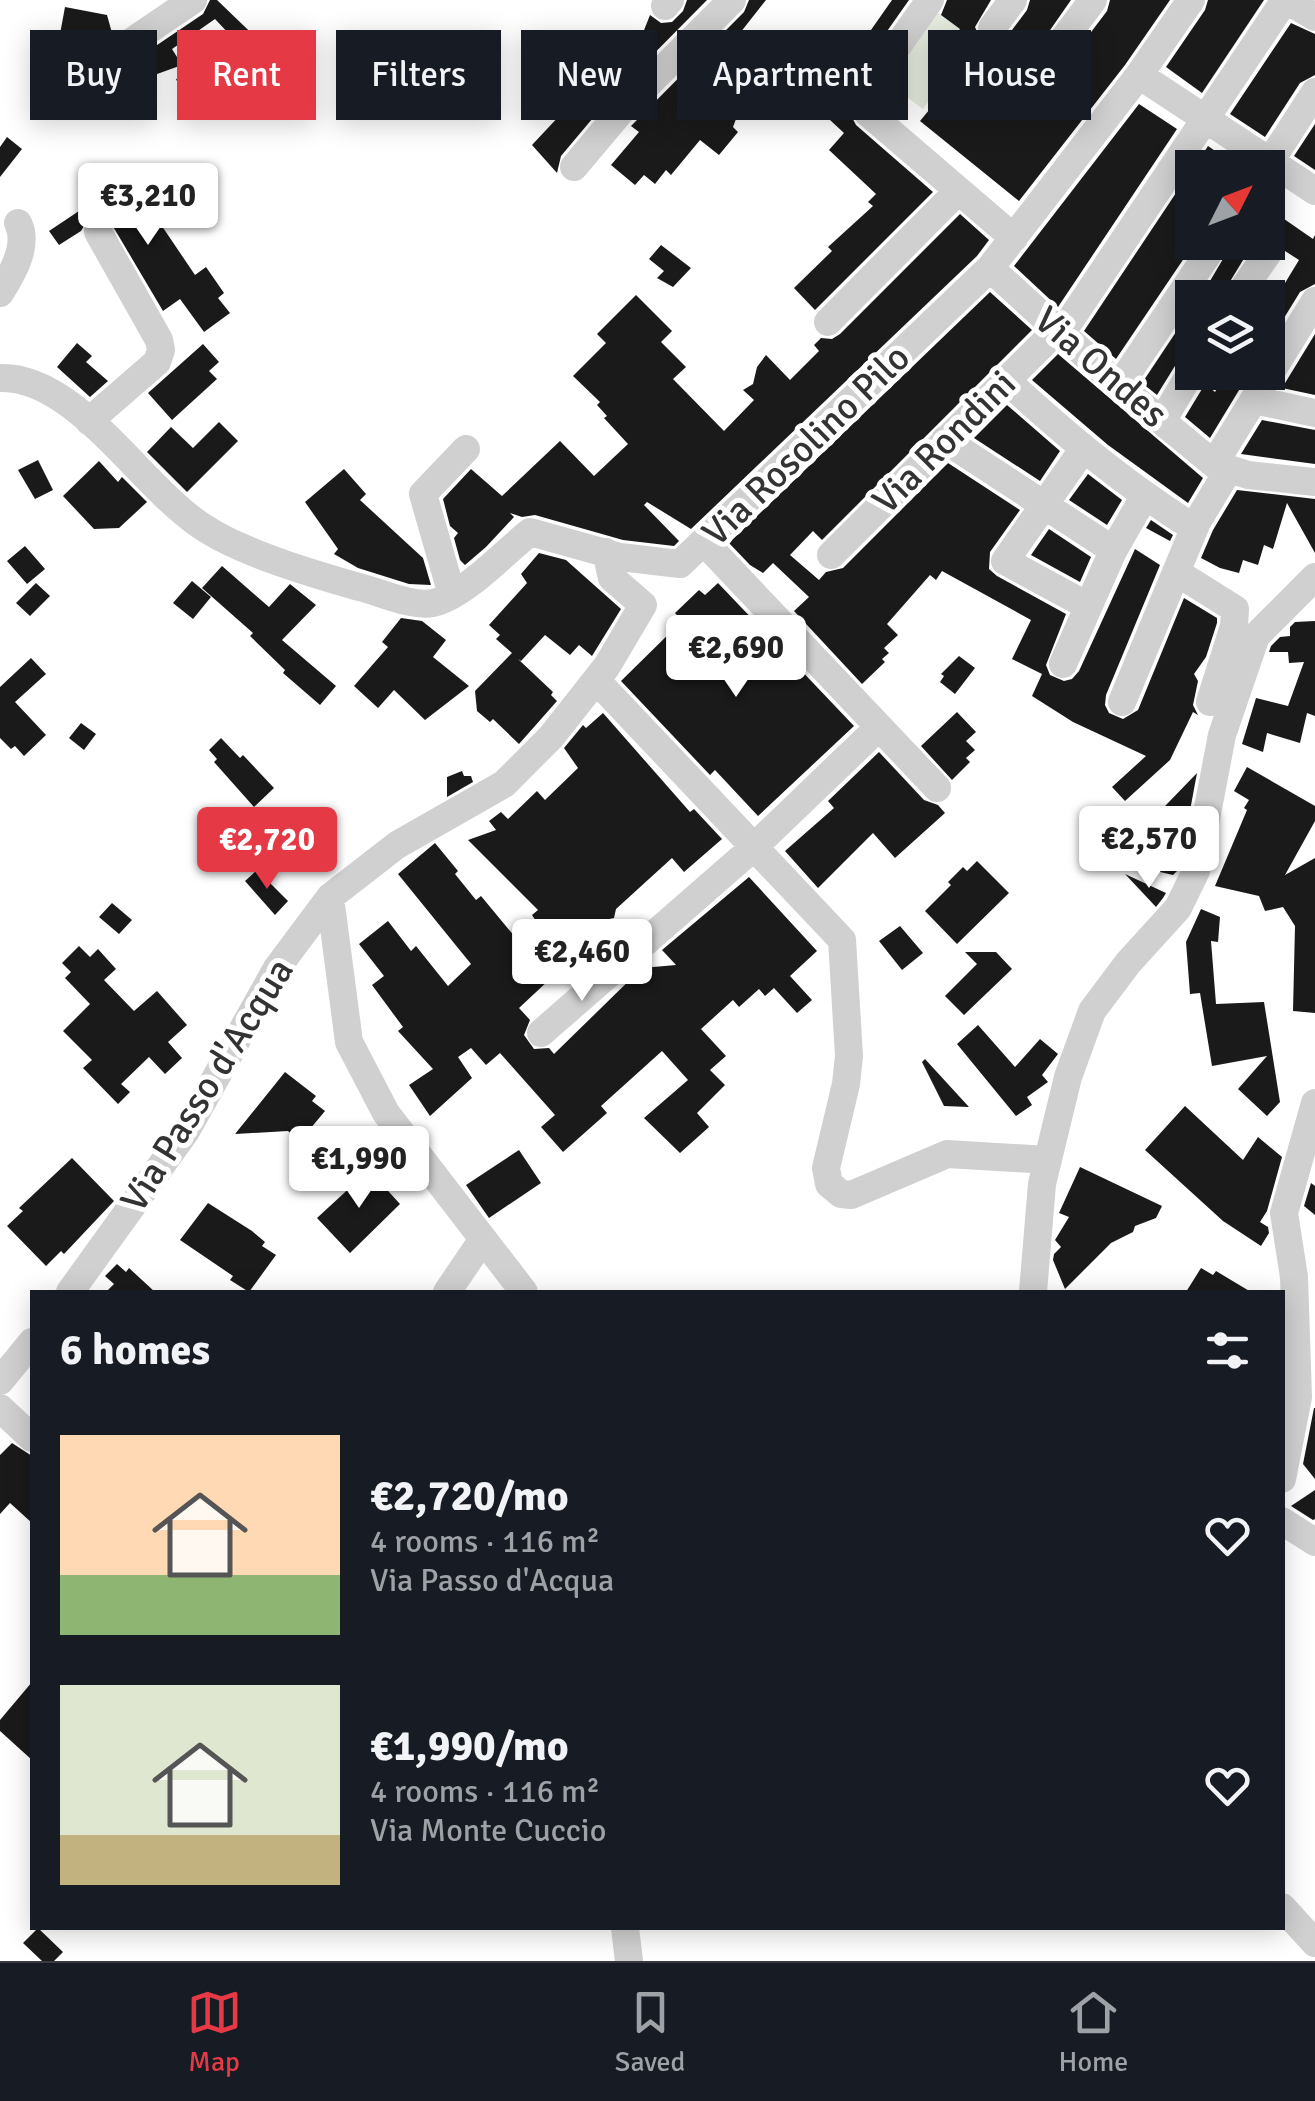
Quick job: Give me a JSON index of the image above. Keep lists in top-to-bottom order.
{
  "streets": {
    "street": [
      "Via Ondes",
      "Via Rondini",
      "Via Rosolino Pilo",
      "Via Passo d'Acqua"
    ]
  },
  "crossings": [
    ["Via Ondes", "Via Rondini"],
    ["Via Ondes", "Via Rosolino Pilo"],
    ["Via Rosolino Pilo", "Via Passo d'Acqua"]
  ],
  "north": "top right",
  "page": {
    "chip": [
      "Buy",
      "Rent",
      "Filters",
      "New",
      "Apartment",
      "House"
    ],
    "price": [
      "€3,210",
      "€2,690",
      "€2,570",
      "€2,720",
      "€2,460",
      "€1,990"
    ],
    "heading": "6 homes",
    "list": [
      {
        "name": "€2,720/mo",
        "note": "4 rooms · 116 m² · Via Passo d'Acqua"
      },
      {
        "name": "€1,990/mo",
        "note": "4 rooms · 116 m² · Via Monte Cuccio"
      }
    ],
    "tabs": ["Map", "Saved", "Home"]
  }
}
